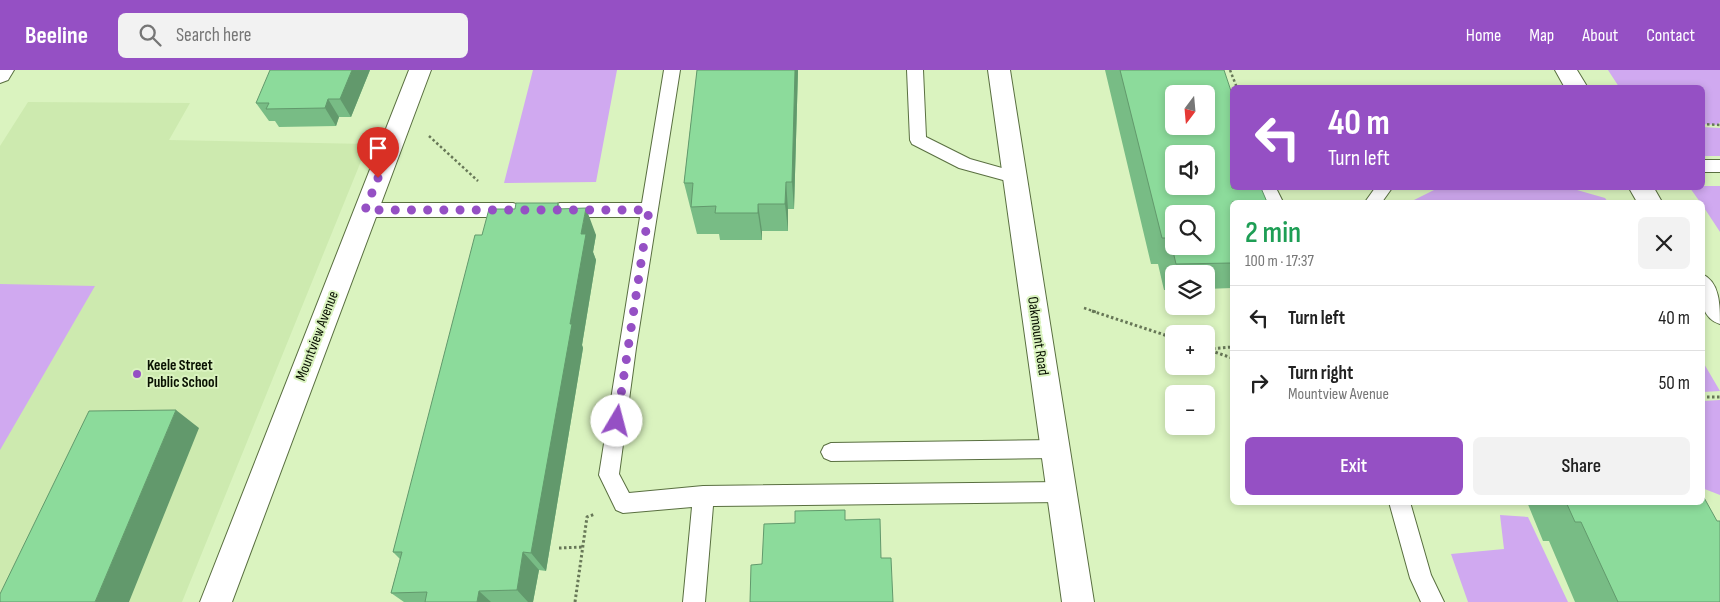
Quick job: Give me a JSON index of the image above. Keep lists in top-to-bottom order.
{
  "streets": {
    "street": ["Mountview Avenue", "Oakmount Road"]
  },
  "places": ["Keele Street Public School"],
  "north": "bottom",
  "page": {
    "header": "Beeline",
    "search": "Search here",
    "nav": [
      "Home",
      "Map",
      "About",
      "Contact"
    ],
    "map_buttons": ["+", "−"],
    "turn": ["40 m", "Turn left"],
    "heading": ["2 min", "100 m · 17:37"],
    "list": [
      {
        "name": "Turn left",
        "value": "40 m"
      },
      {
        "name": "Turn right",
        "note": "Mountview Avenue",
        "value": "50 m"
      }
    ],
    "buttons": ["Exit", "Share"]
  }
}
